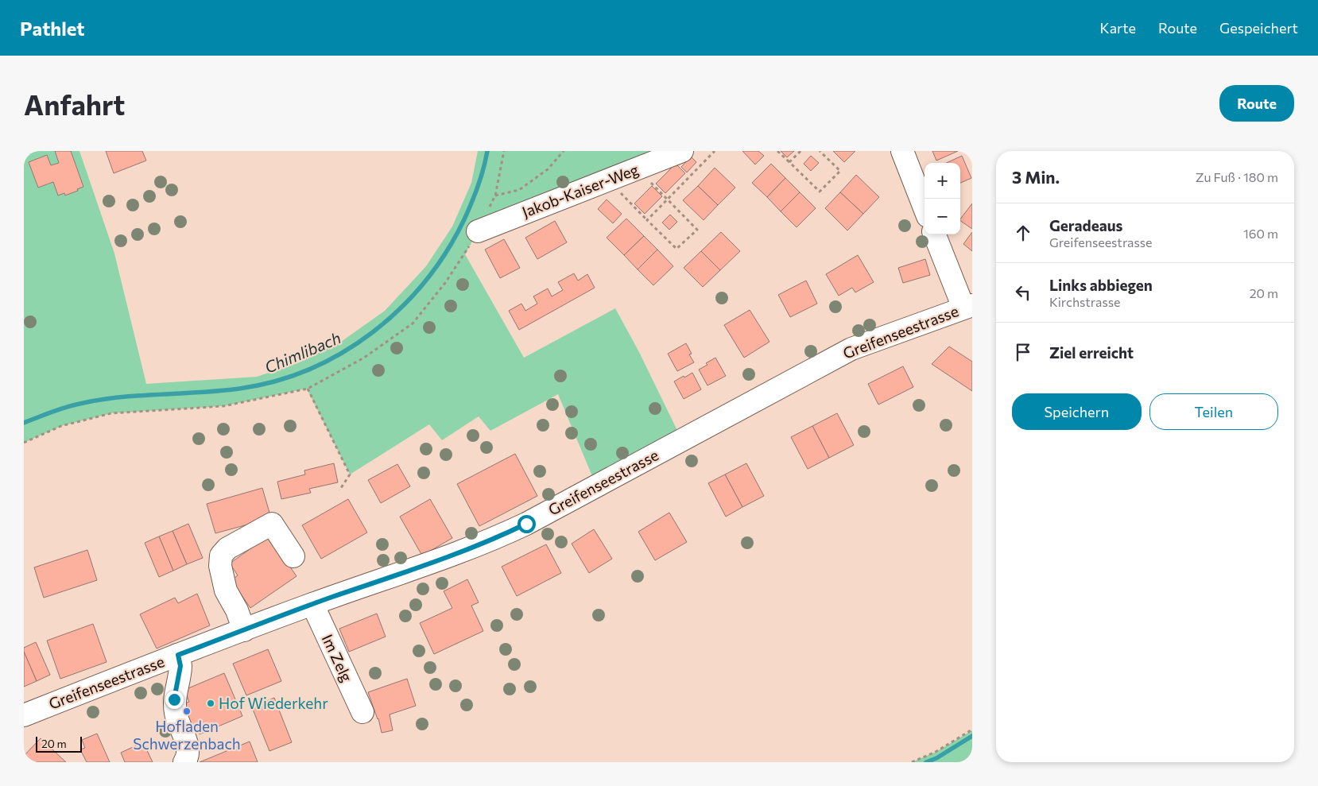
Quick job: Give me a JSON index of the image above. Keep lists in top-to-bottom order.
{
  "streets": {
    "street": ["Jakob-Kaiser-Weg", "Greifenseestrasse", "Im Zelg"]
  },
  "crossings": [
    ["Greifenseestrasse", "Im Zelg"]
  ],
  "water": ["Chimlibach"],
  "places": ["Hof Wiederkehr", "Hofladen Schwerzenbach"],
  "scale_bar": "20 m",
  "page": {
    "header": "Pathlet",
    "nav": ["Karte", "Route", "Gespeichert"],
    "buttons": [
      "Route",
      ["Speichern", "Teilen"]
    ],
    "title": "Anfahrt",
    "heading": ["3 Min.", "Zu Fuß · 180 m"],
    "map_buttons": ["+", "−"],
    "list": [
      ["Geradeaus", "Greifenseestrasse", "160 m"],
      ["Links abbiegen", "Kirchstrasse", "20 m"],
      "Ziel erreicht"
    ],
    "scale": "20 m"
  }
}
